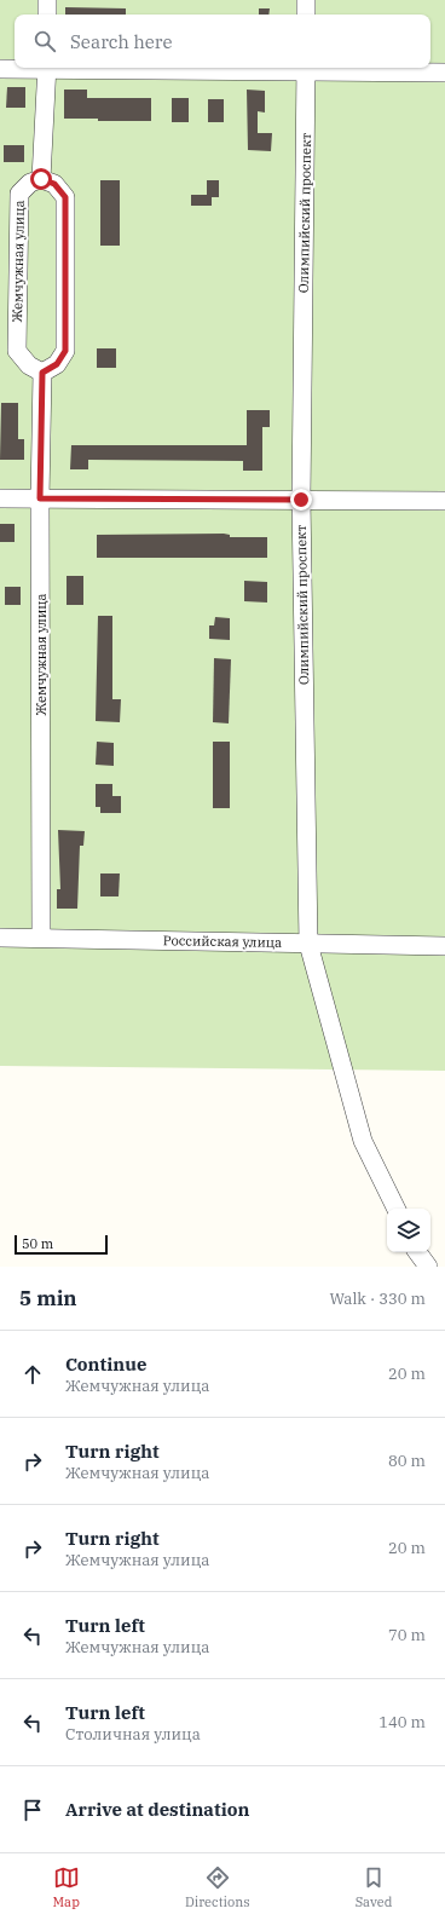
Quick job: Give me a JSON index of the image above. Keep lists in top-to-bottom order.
{
  "streets": {
    "street": ["Олимпийский проспект", "Жемчужная улица", "Российская улица"]
  },
  "crossings": [
    ["Олимпийский проспект", "Российская улица"],
    ["Жемчужная улица", "Российская улица"]
  ],
  "scale_bar": "50 m",
  "page": {
    "search": "Search here",
    "scale": "50 m",
    "heading": ["5 min", "Walk · 330 m"],
    "list": [
      ["Continue", "Жемчужная улица", "20 m"],
      ["Turn right", "Жемчужная улица", "80 m"],
      ["Turn right", "Жемчужная улица", "20 m"],
      ["Turn left", "Жемчужная улица", "70 m"],
      ["Turn left", "Столичная улица", "140 m"],
      "Arrive at destination"
    ],
    "nav": ["Map", "Directions", "Saved"]
  }
}
